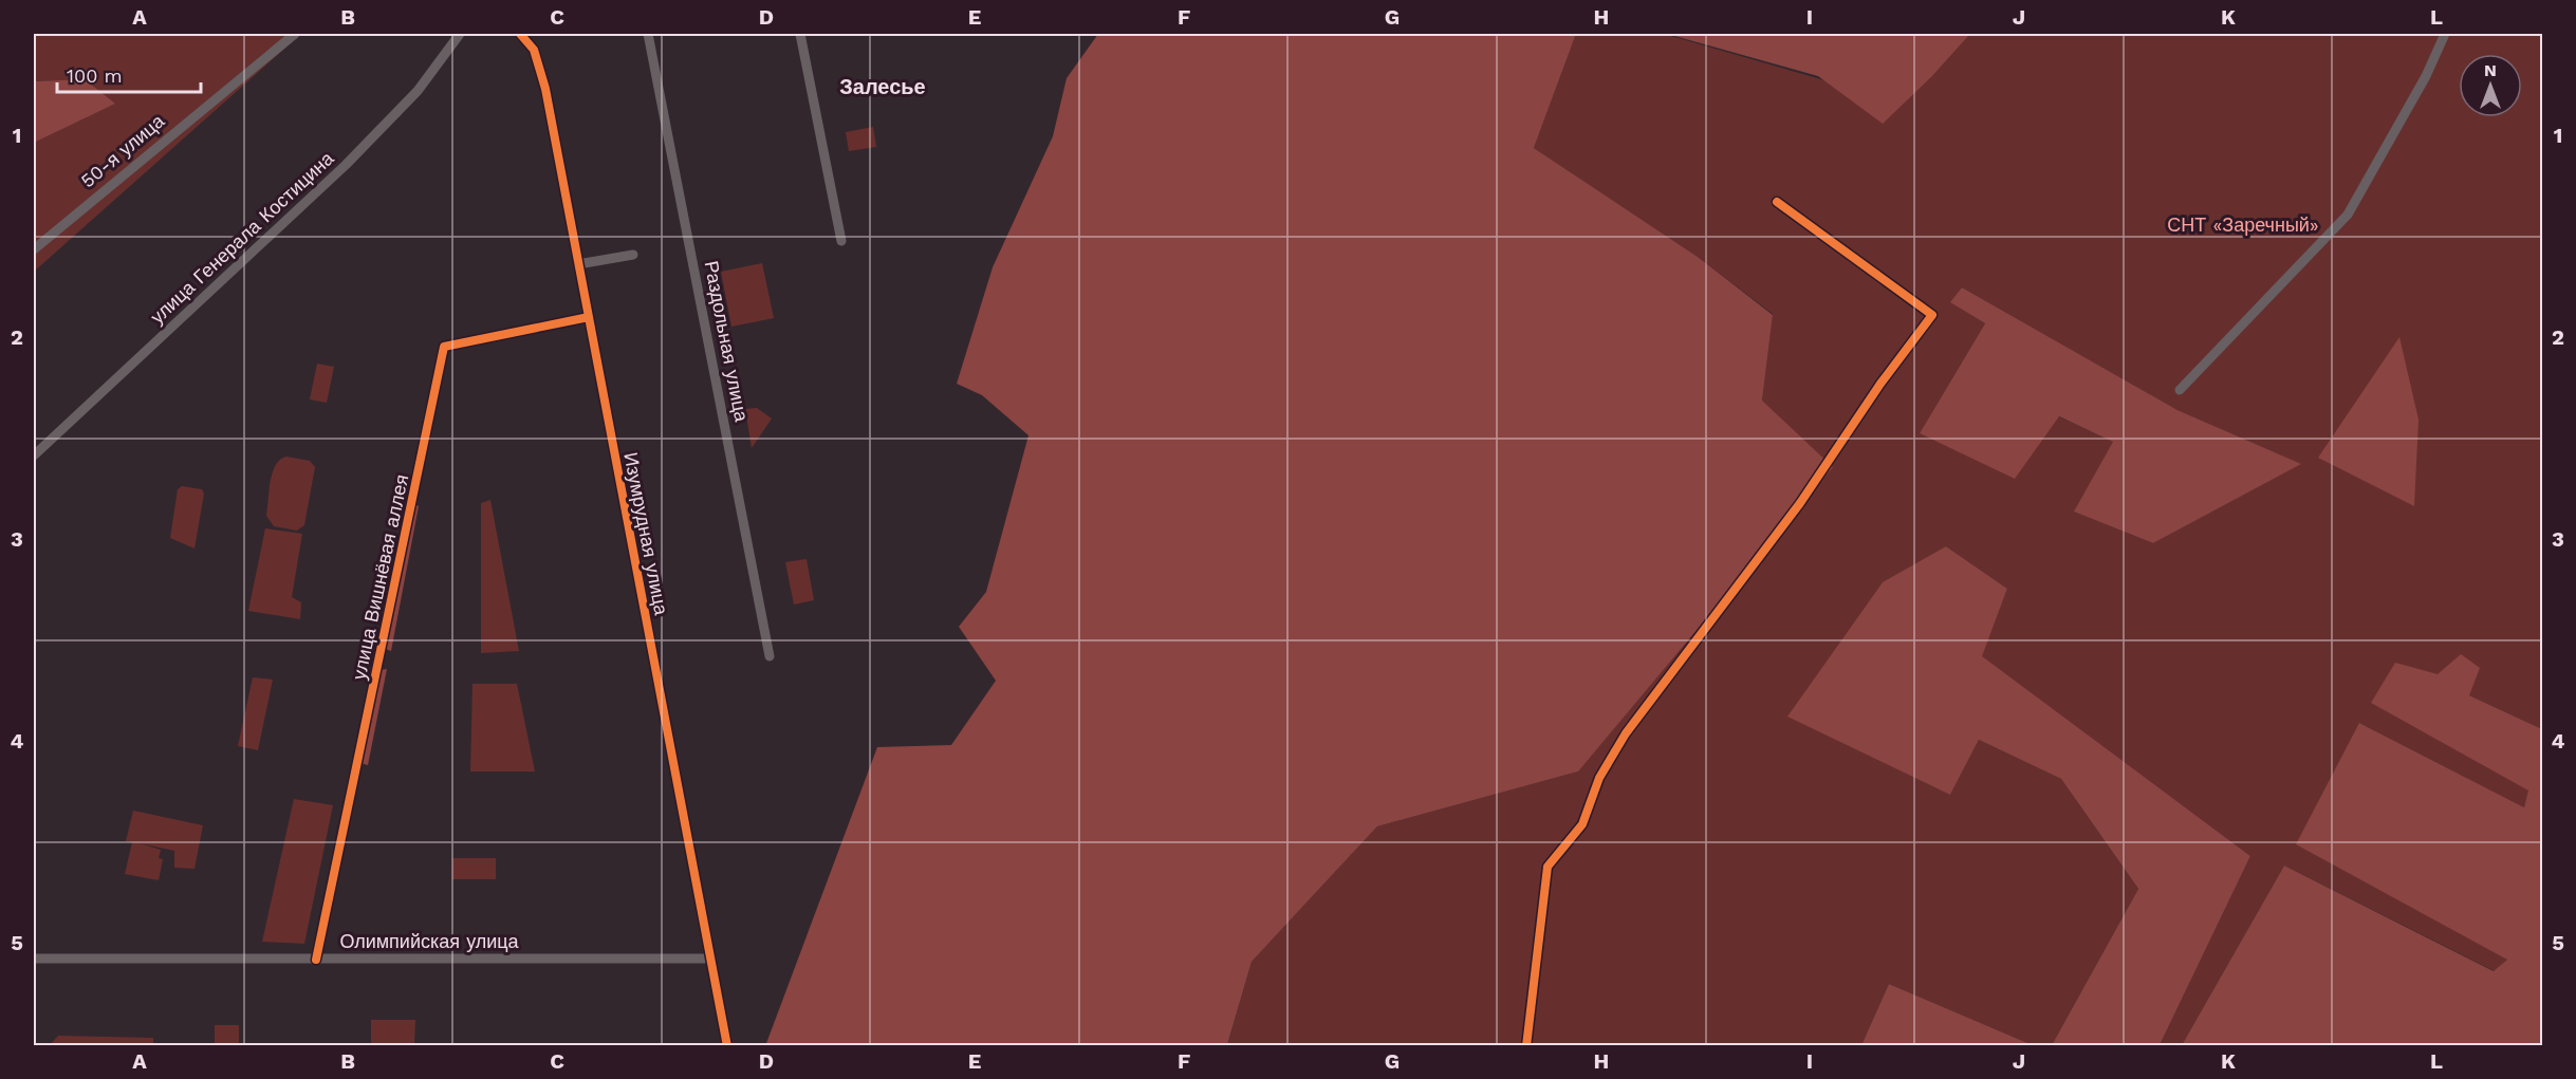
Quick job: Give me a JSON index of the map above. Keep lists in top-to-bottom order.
{
  "streets": {
    "street": [
      "50-я улица",
      "улица Генерала Костицина",
      "Раздольная улица",
      "Изумрудная улица",
      "улица Вишнёвая аллея",
      "Олимпийская улица"
    ]
  },
  "crossings": [
    ["Изумрудная улица", "улица Вишнёвая аллея"],
    ["Изумрудная улица", "Олимпийская улица"],
    ["улица Вишнёвая аллея", "Олимпийская улица"]
  ],
  "districts": ["Залесье"],
  "parks": ["СНТ «Заречный»"],
  "scale_bar": "100 m",
  "north": "top",
  "grid": {
    "columns": [
      "A",
      "B",
      "C",
      "D",
      "E",
      "F",
      "G",
      "H",
      "I",
      "J",
      "K",
      "L"
    ],
    "rows": [
      "1",
      "2",
      "3",
      "4",
      "5"
    ]
  }
}
